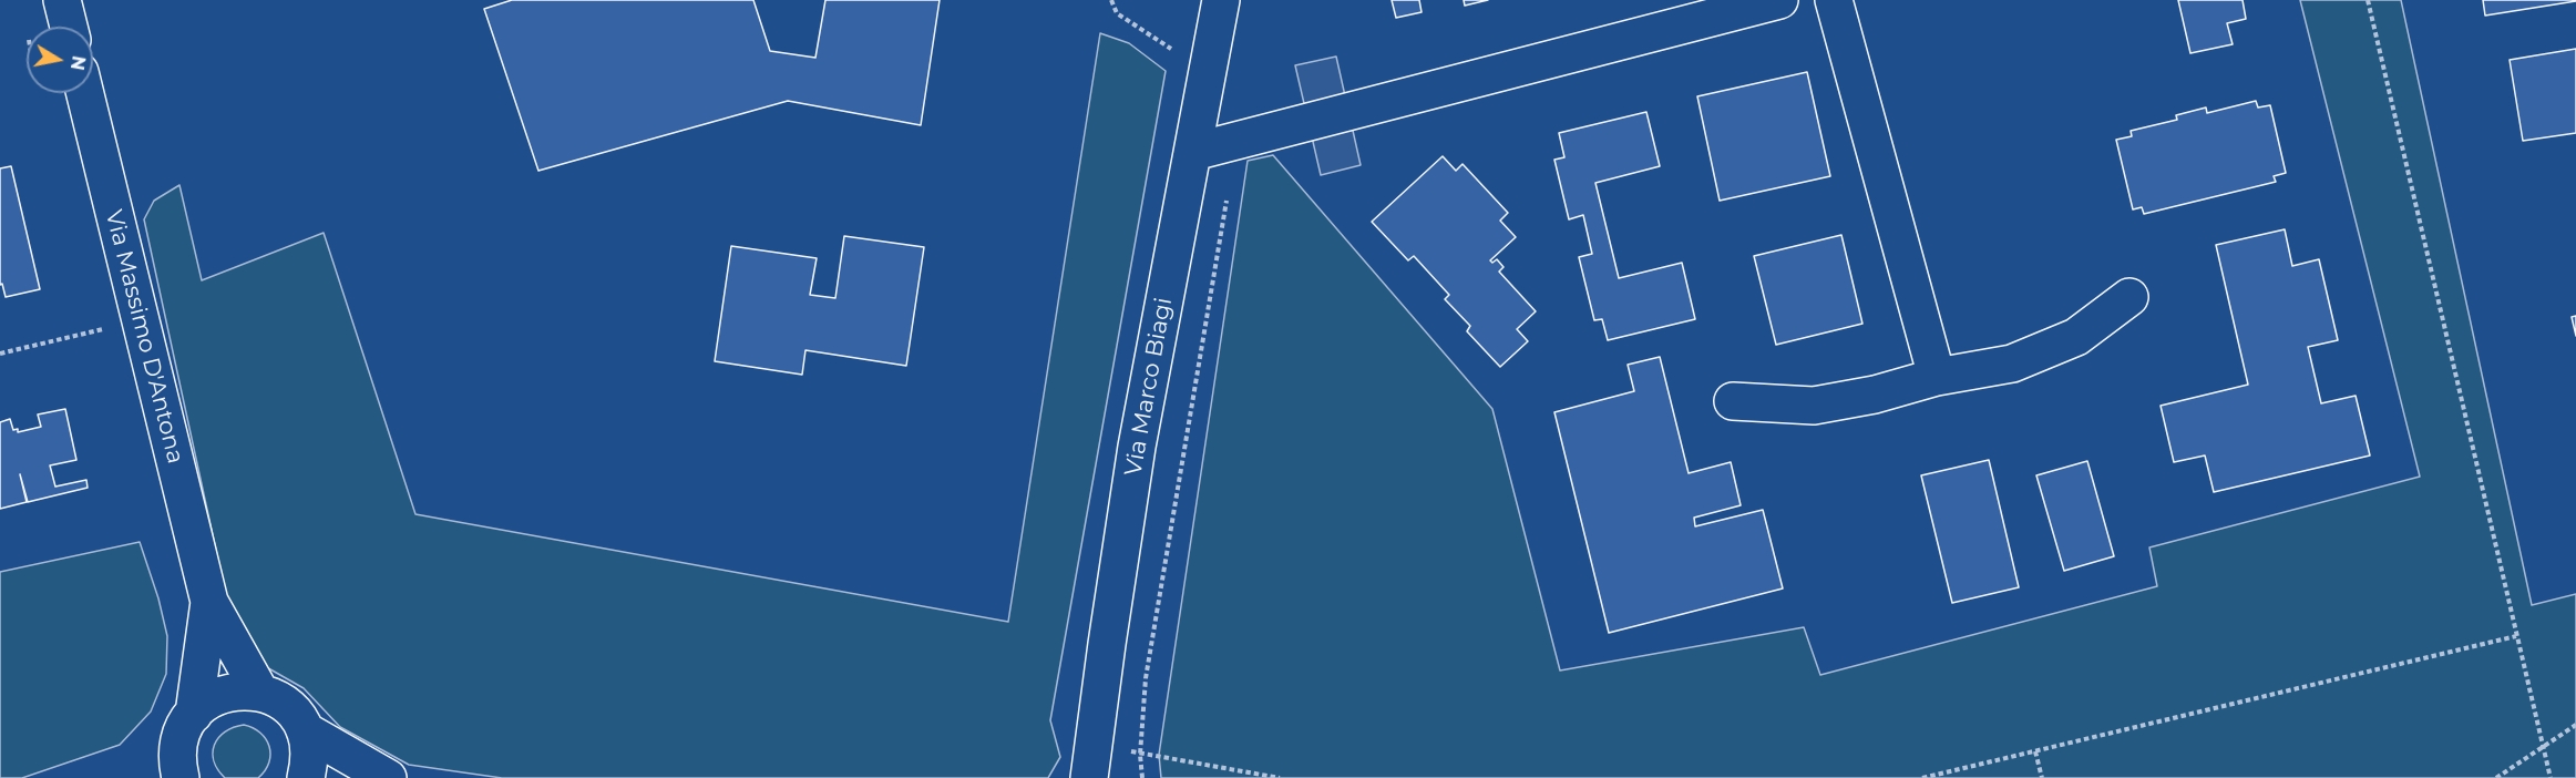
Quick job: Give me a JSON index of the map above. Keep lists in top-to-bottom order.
{
  "streets": {
    "street": ["Via Massimo D'Antona", "Via Marco Biagi"]
  },
  "north": "right"
}
